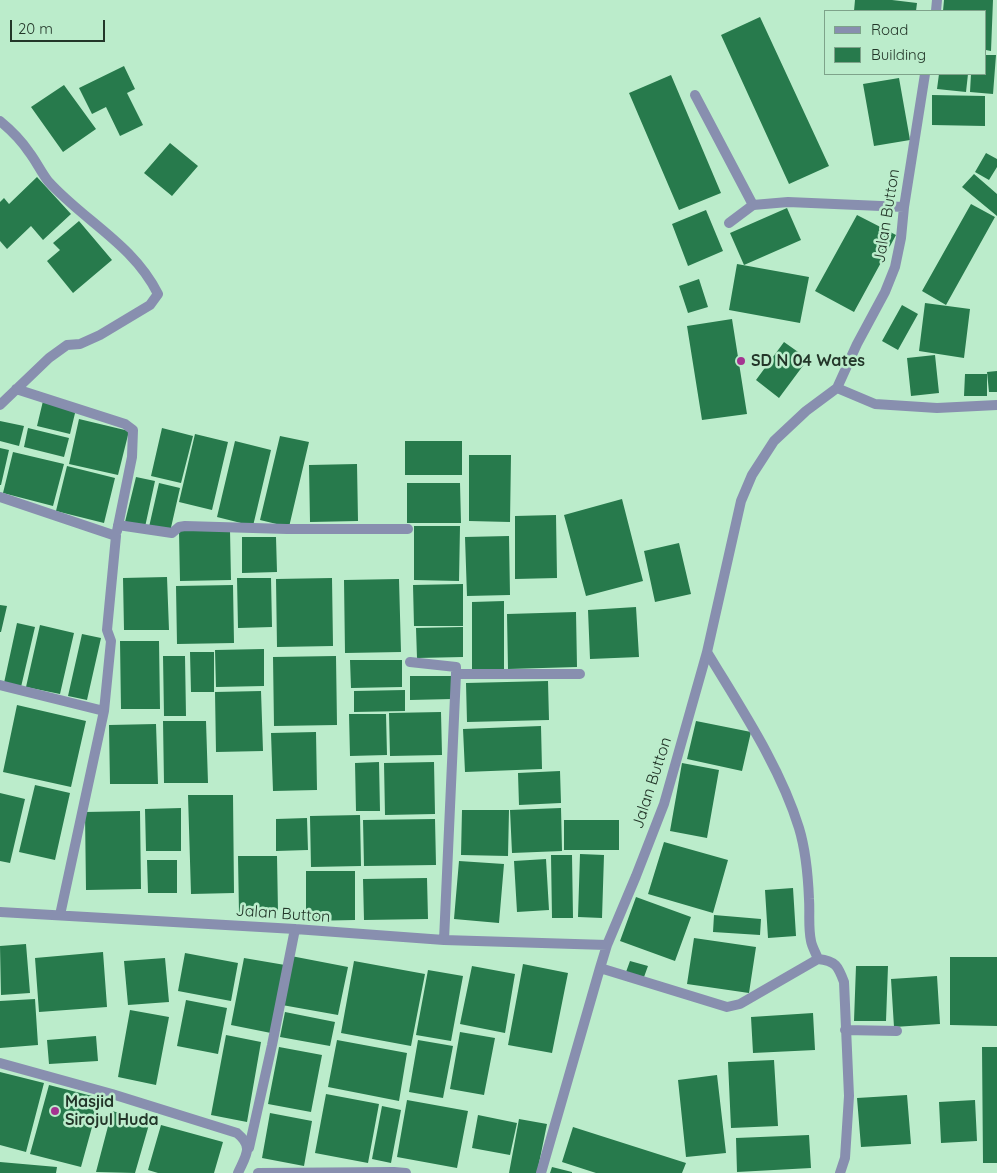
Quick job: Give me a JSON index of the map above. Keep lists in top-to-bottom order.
{
  "streets": {
    "street": ["Jalan Button"]
  },
  "places": ["SD N 04 Wates", "Masjid Sirojul Huda"],
  "legend": ["Road", "Building"],
  "scale_bar": "20 m"
}
